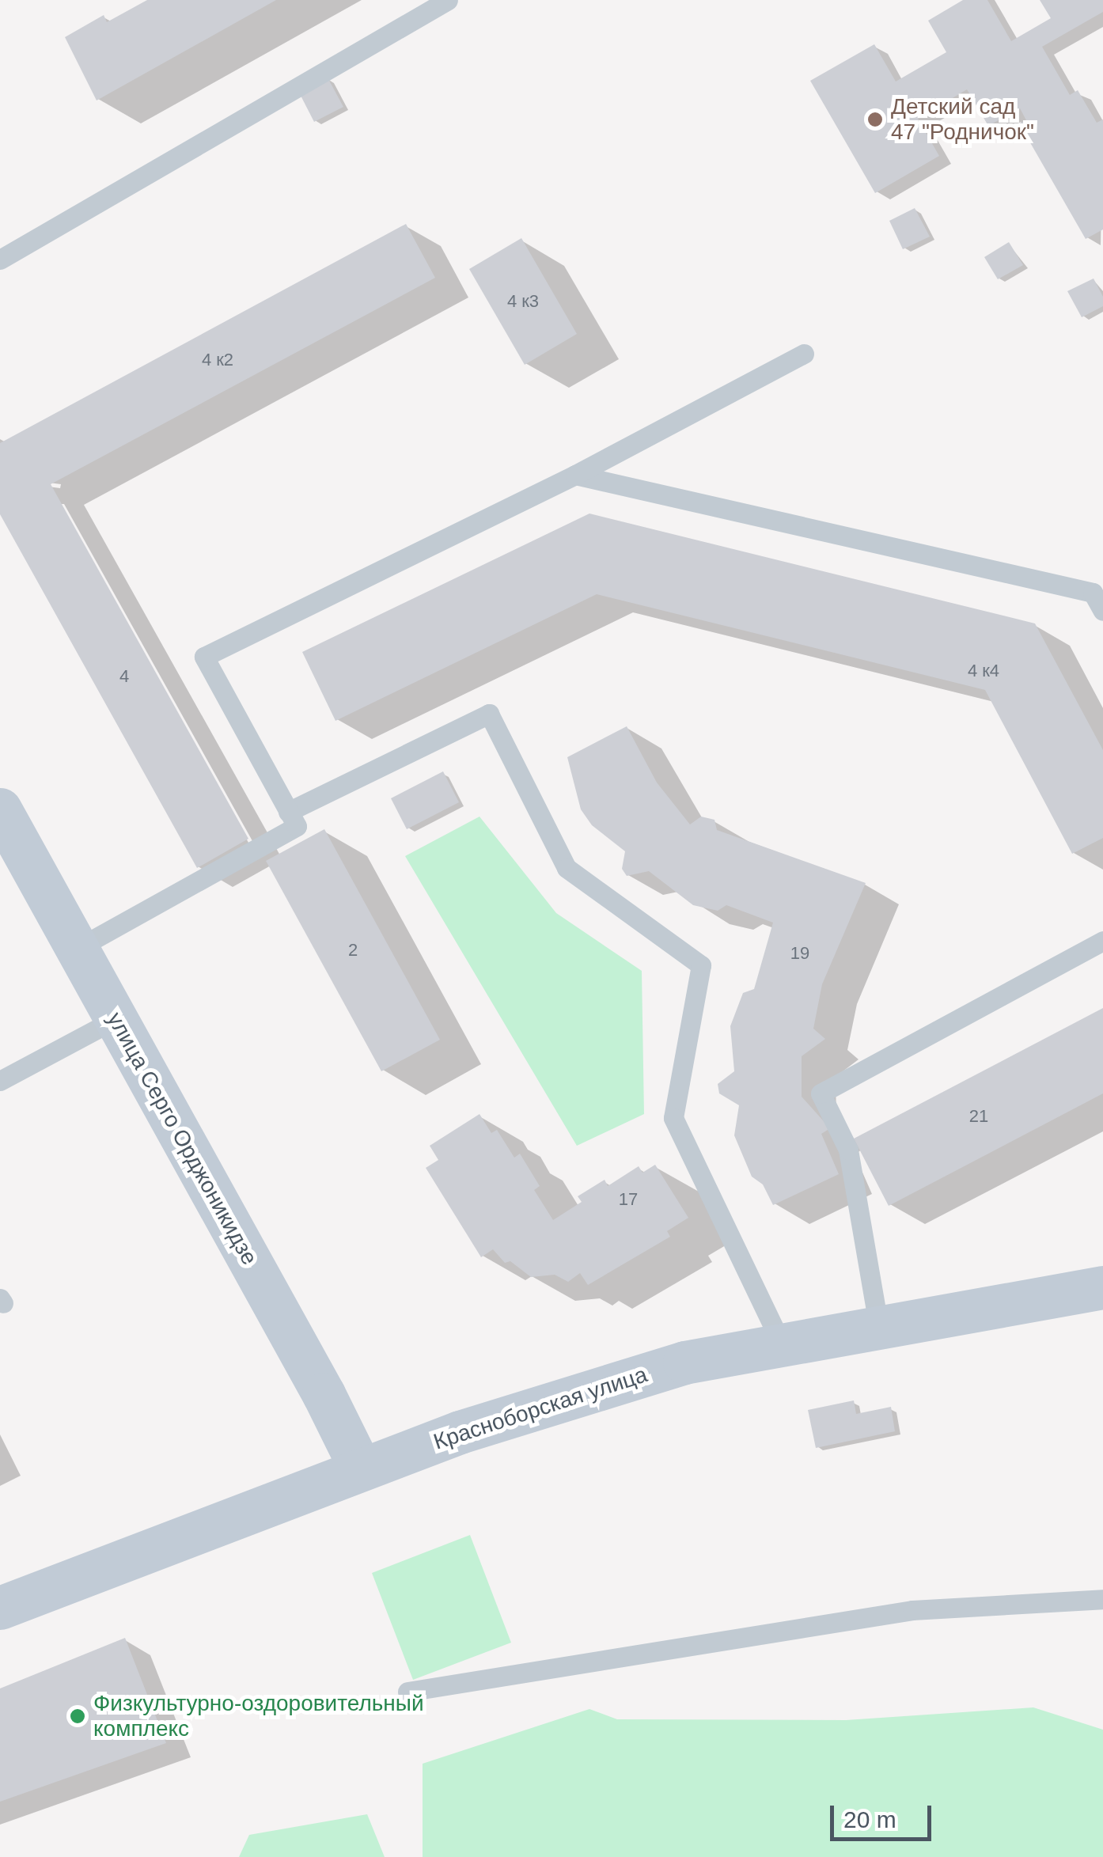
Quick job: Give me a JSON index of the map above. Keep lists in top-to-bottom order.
{
  "streets": {
    "street": ["улица Серго Орджоникидзе", "Красноборская улица"]
  },
  "crossings": [
    ["улица Серго Орджоникидзе", "Красноборская улица"]
  ],
  "places": ["Детский сад 47 \"Родничок\"", "Физкультурно-оздоровительный комплекс"],
  "house_numbers": [
    "4 к3",
    "4 к2",
    "4 к4",
    "4",
    "2",
    "19",
    "21",
    "17"
  ],
  "scale_bar": "20 m"
}
